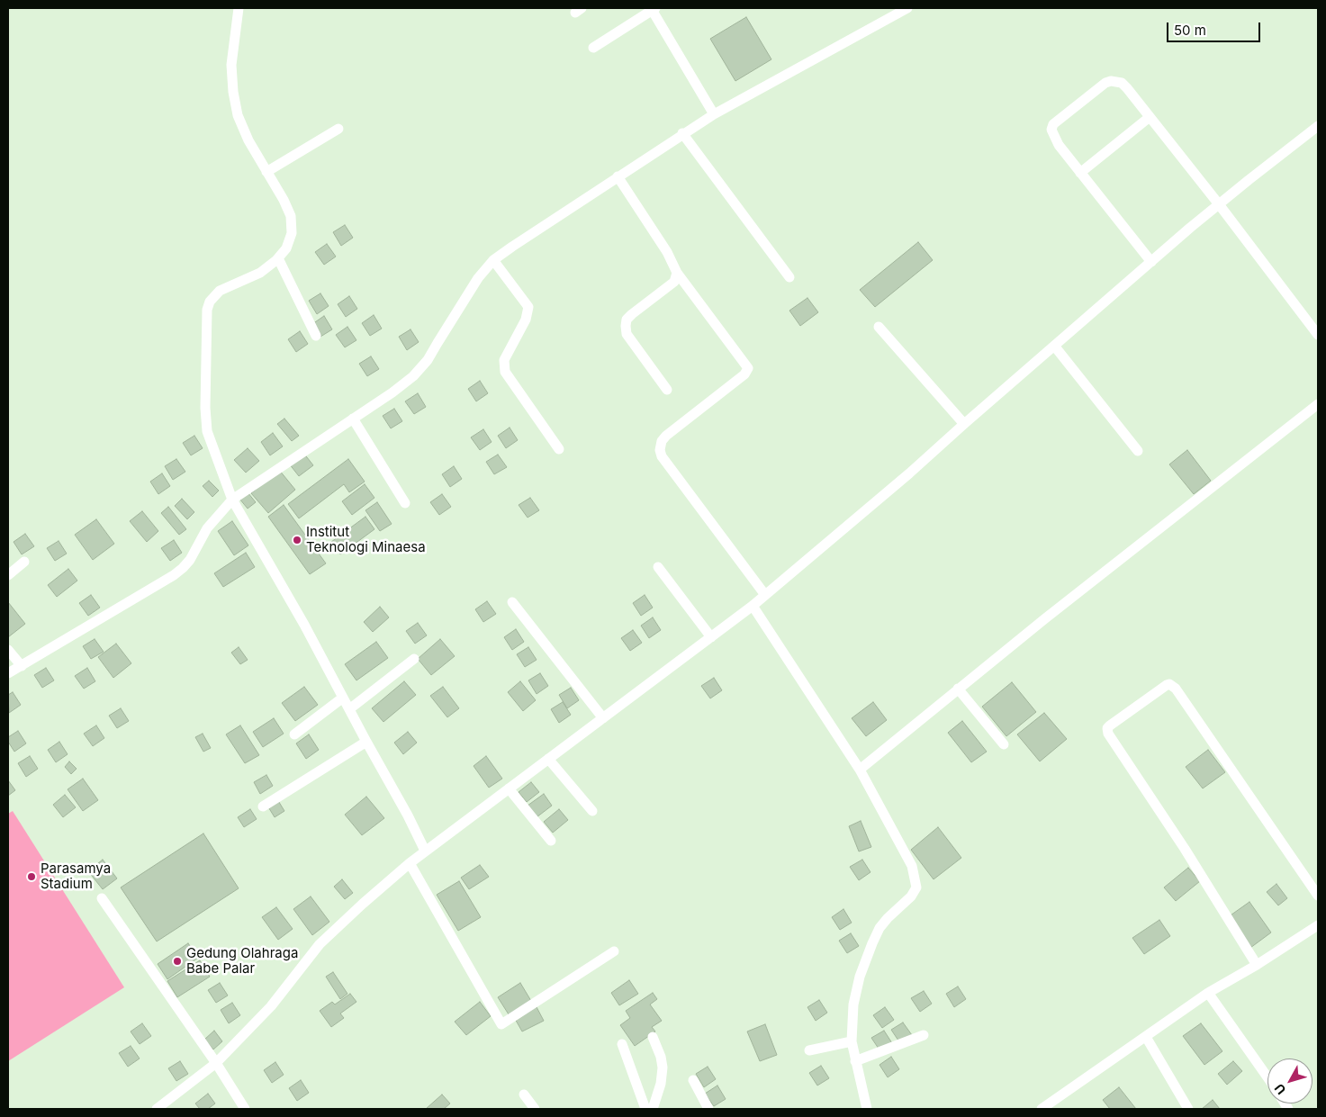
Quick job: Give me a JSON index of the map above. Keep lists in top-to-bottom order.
{
  "places": ["Institut Teknologi Minaesa", "Parasamya Stadium", "Gedung Olahraga Babe Palar"],
  "scale_bar": "50 m",
  "north": "bottom left"
}
